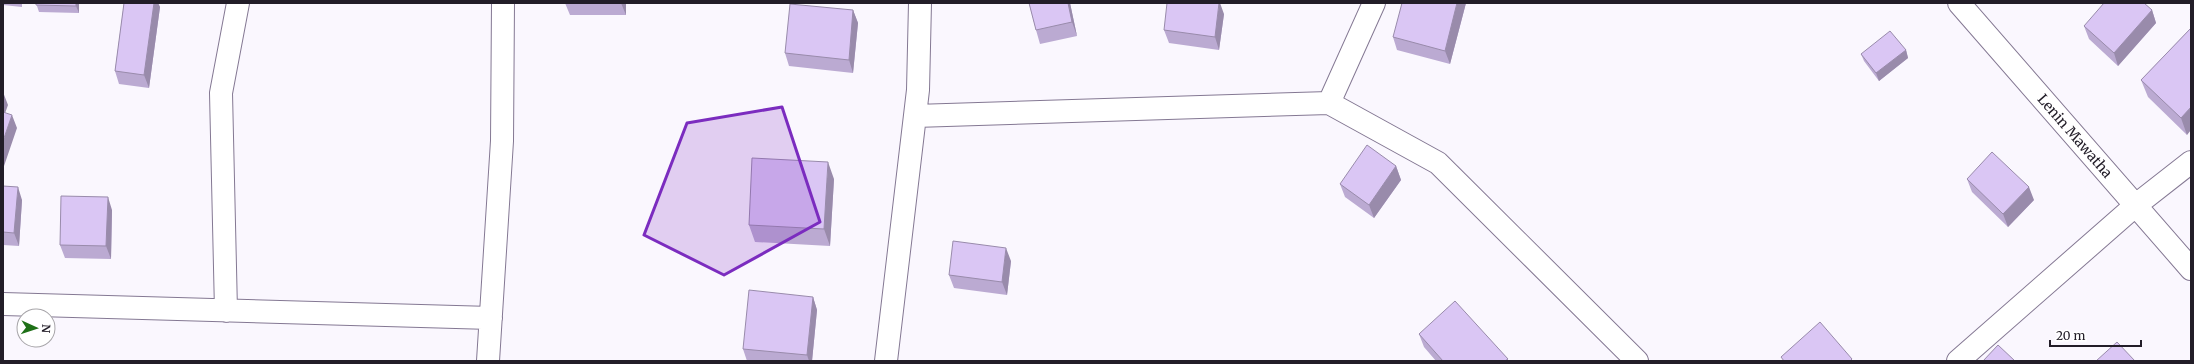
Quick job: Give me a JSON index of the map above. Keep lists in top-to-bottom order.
{
  "streets": {
    "street": ["Lenin Mawatha"]
  },
  "scale_bar": "20 m",
  "north": "right"
}
